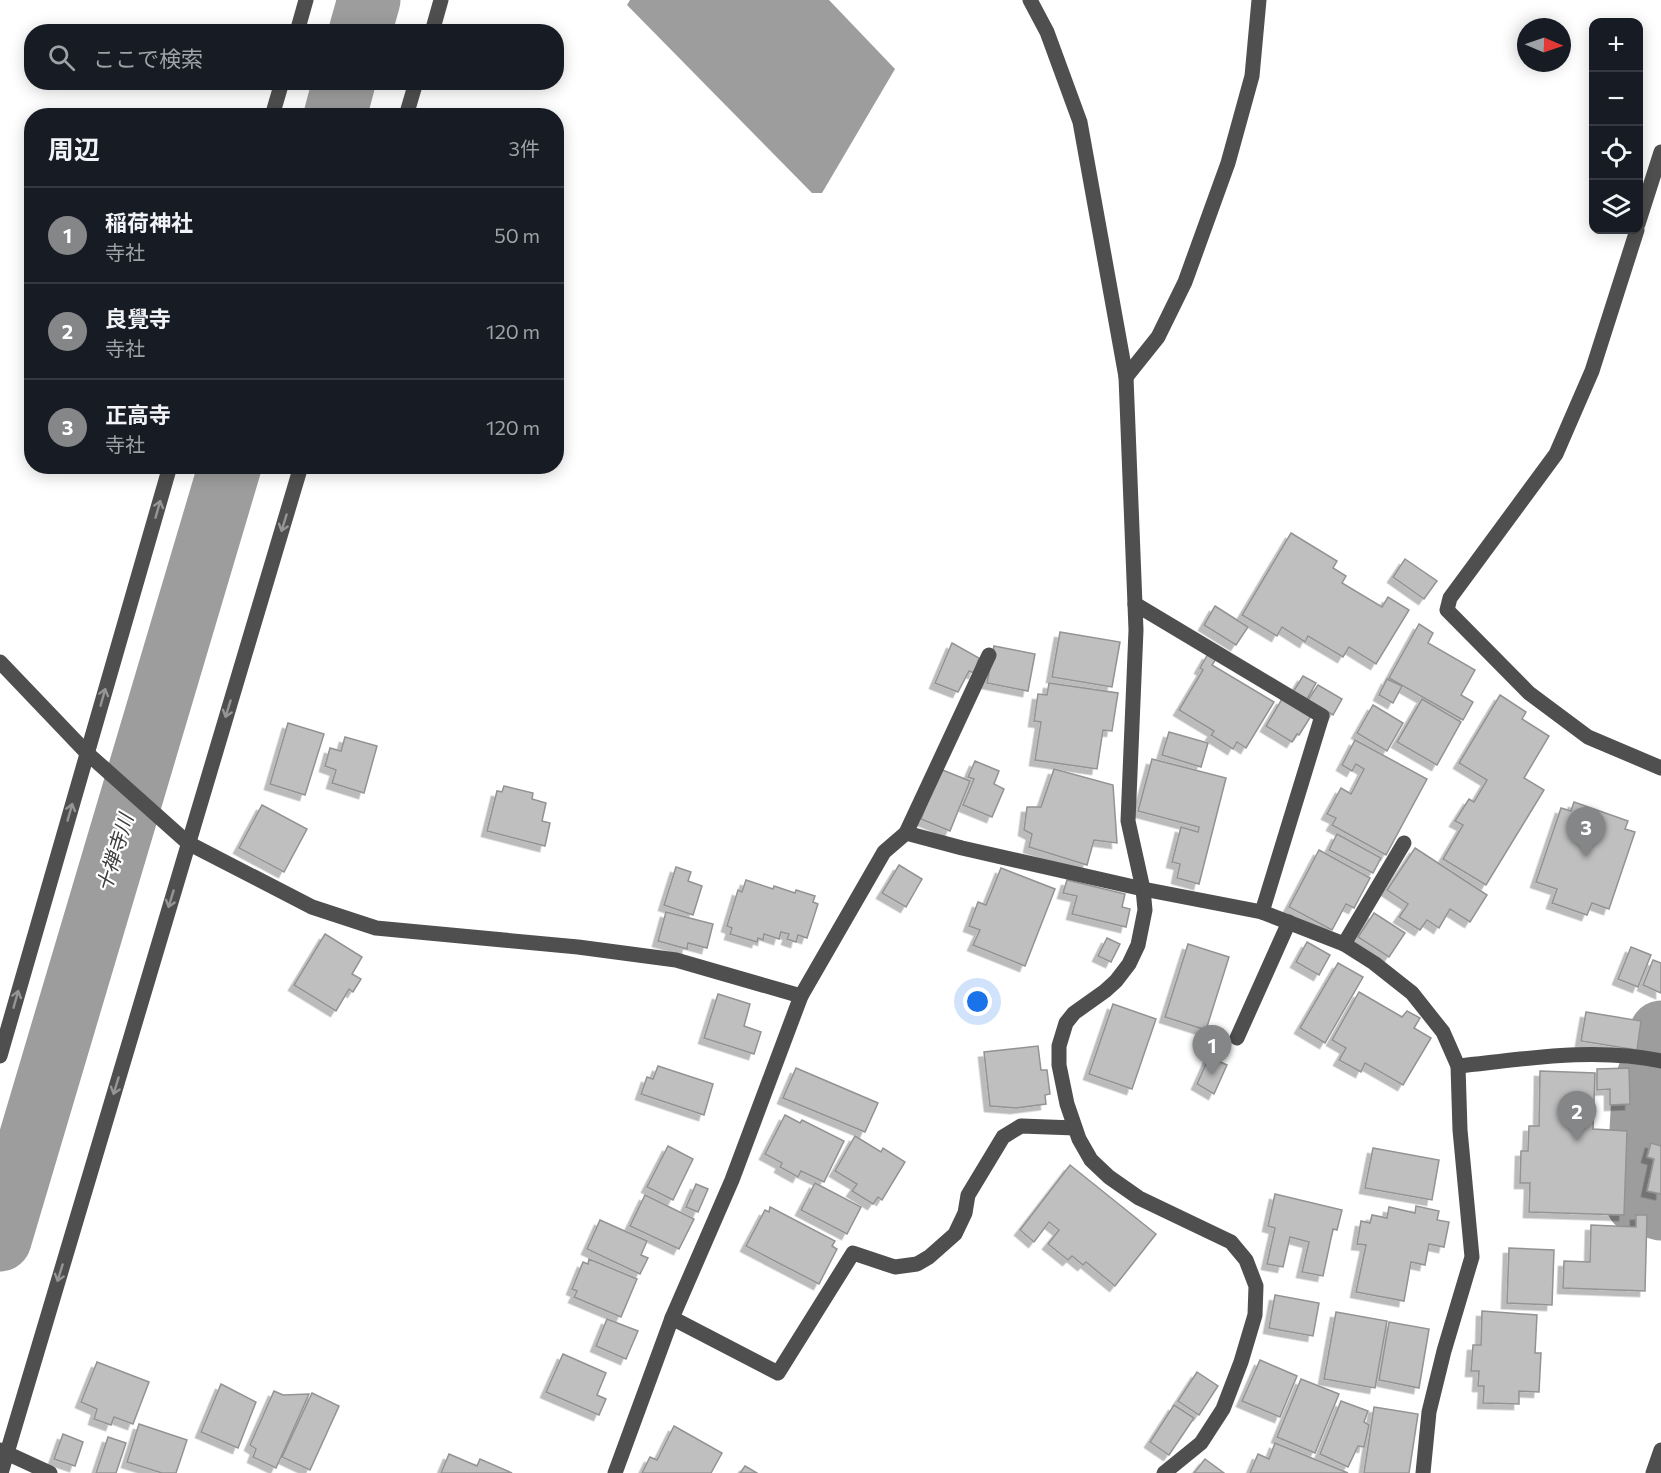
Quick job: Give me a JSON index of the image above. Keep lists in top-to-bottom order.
{
  "water": ["十禅寺川"],
  "north": "right",
  "page": {
    "map_buttons": ["+", "−"],
    "search": "ここで検索",
    "heading": ["周辺", "3件"],
    "list": [
      {
        "mark": "1",
        "name": "稲荷神社",
        "note": "寺社",
        "value": "50 m"
      },
      {
        "mark": "2",
        "name": "良覺寺",
        "note": "寺社",
        "value": "120 m"
      },
      {
        "mark": "3",
        "name": "正高寺",
        "note": "寺社",
        "value": "120 m"
      }
    ],
    "pins": ["3", "1", "2"]
  }
}
